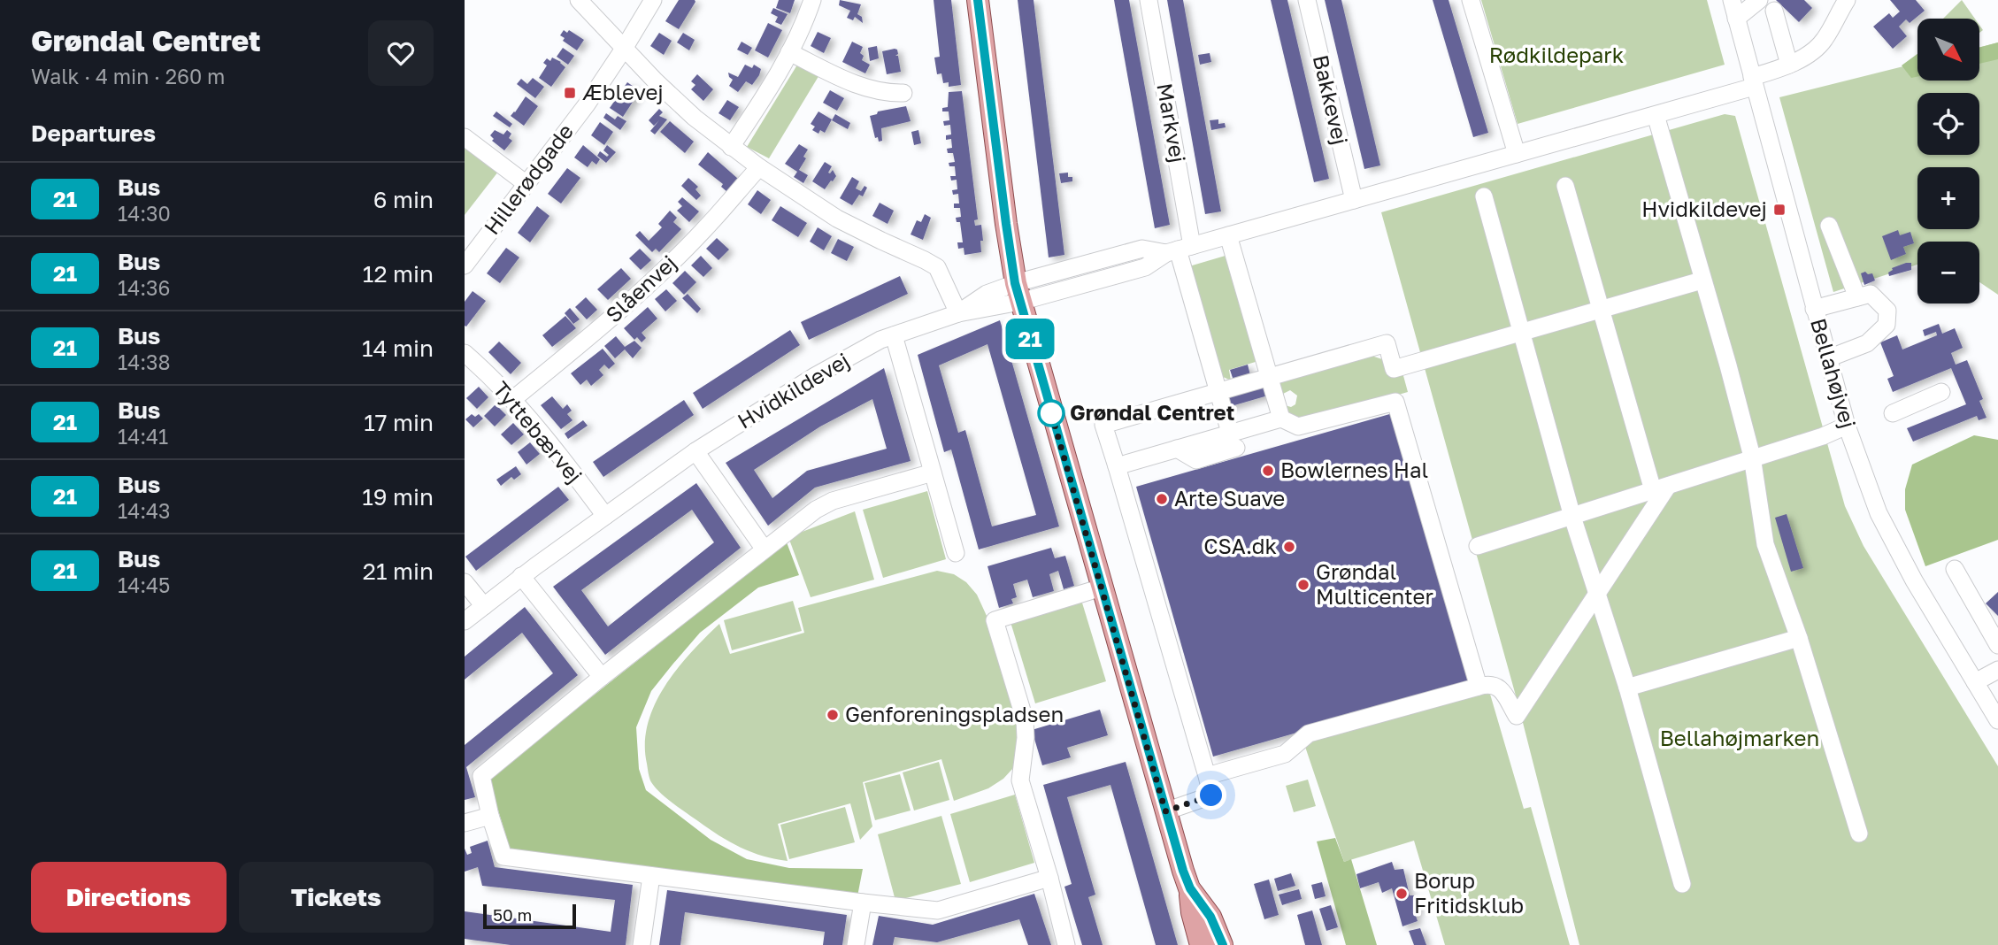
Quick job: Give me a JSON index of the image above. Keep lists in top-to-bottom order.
{
  "streets": {
    "street": [
      "Bakkevej",
      "Markvej",
      "Hillerødgade",
      "Slåenvej",
      "Bellahøjvej",
      "Hvidkildevej",
      "Tyttebærvej"
    ]
  },
  "crossings": [
    ["Bakkevej", "Hvidkildevej"],
    ["Markvej", "Hvidkildevej"],
    ["Slåenvej", "Tyttebærvej"],
    ["Bellahøjvej", "Hvidkildevej"],
    ["Hvidkildevej", "Tyttebærvej"]
  ],
  "parks": ["Rødkildepark", "Bellahøjmarken"],
  "places": {
    "transit": ["Æblevej", "Hvidkildevej"],
    "other": [
      "Grøndal Centret",
      "Bowlernes Hal",
      "Arte Suave",
      "CSA.dk",
      "Grøndal Multicenter",
      "Genforeningspladsen",
      "Borup Fritidsklub"
    ]
  },
  "lines": ["bus line 21"],
  "scale_bar": "50 m",
  "north": "bottom right",
  "page": {
    "heading": [
      ["Grøndal Centret", "Walk · 4 min · 260 m"],
      "Departures"
    ],
    "on_map": "21",
    "map_buttons": ["+", "−"],
    "list": [
      {
        "mark": "21",
        "name": "Bus",
        "note": "14:30",
        "value": "6 min"
      },
      {
        "mark": "21",
        "name": "Bus",
        "note": "14:36",
        "value": "12 min"
      },
      {
        "mark": "21",
        "name": "Bus",
        "note": "14:38",
        "value": "14 min"
      },
      {
        "mark": "21",
        "name": "Bus",
        "note": "14:41",
        "value": "17 min"
      },
      {
        "mark": "21",
        "name": "Bus",
        "note": "14:43",
        "value": "19 min"
      },
      {
        "mark": "21",
        "name": "Bus",
        "note": "14:45",
        "value": "21 min"
      }
    ],
    "buttons": ["Directions", "Tickets"],
    "scale": "50 m"
  }
}
